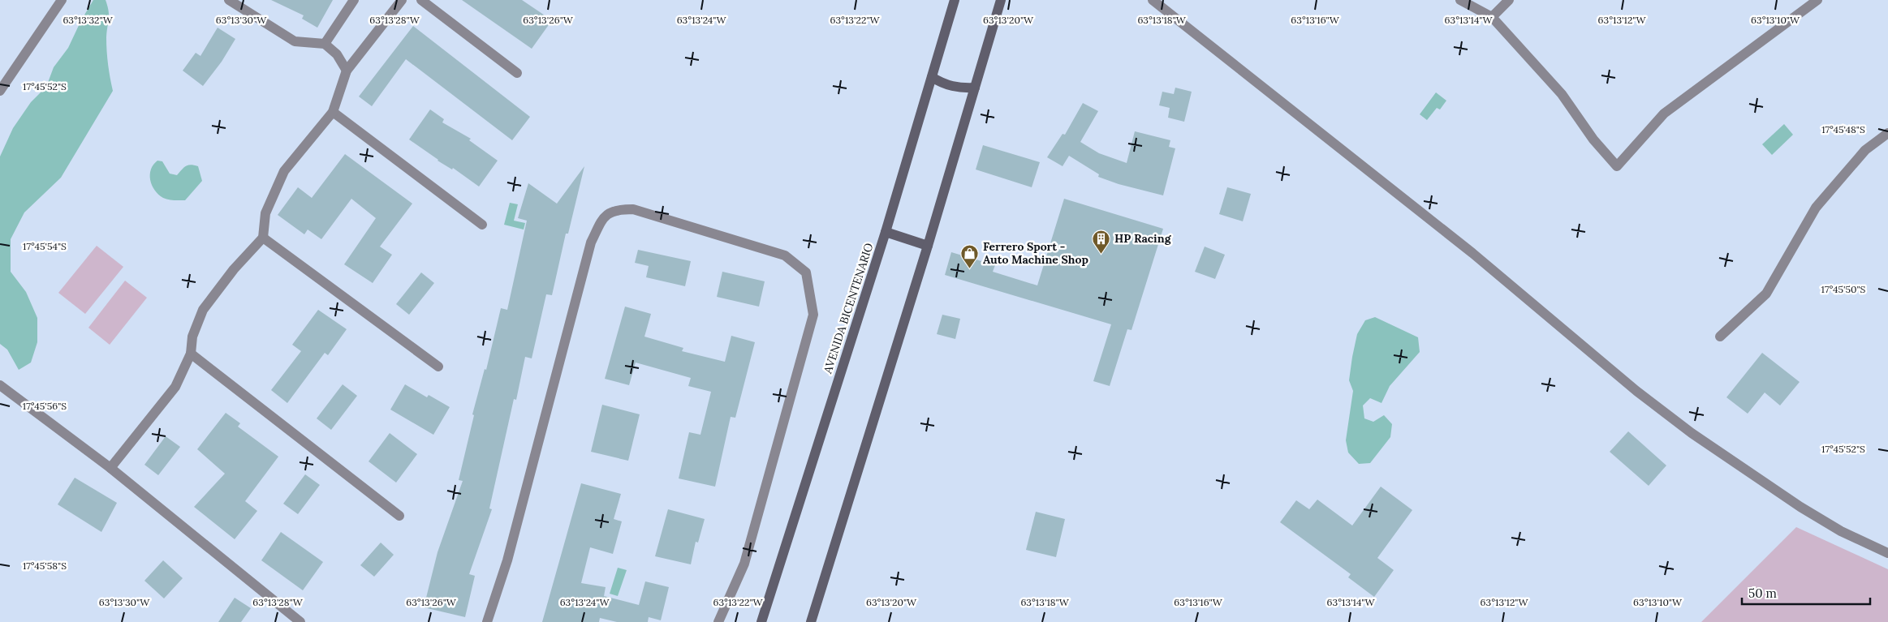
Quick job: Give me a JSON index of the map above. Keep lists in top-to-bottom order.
{
  "streets": {
    "street": ["AVENIDA BICENTENARIO"]
  },
  "places": {
    "building": ["HP Racing"],
    "shop": ["Ferrero Sport - Auto Machine Shop"]
  },
  "scale_bar": "50 m",
  "coordinates": [
    "63°13'32\"W",
    "63°13'30\"W",
    "63°13'28\"W",
    "63°13'26\"W",
    "63°13'24\"W",
    "63°13'22\"W",
    "63°13'20\"W",
    "63°13'18\"W",
    "63°13'16\"W",
    "63°13'14\"W",
    "63°13'12\"W",
    "63°13'10\"W",
    "17°45'52\"S",
    "17°45'48\"S",
    "17°45'54\"S",
    "17°45'50\"S",
    "17°45'56\"S",
    "17°45'58\"S"
  ]
}
